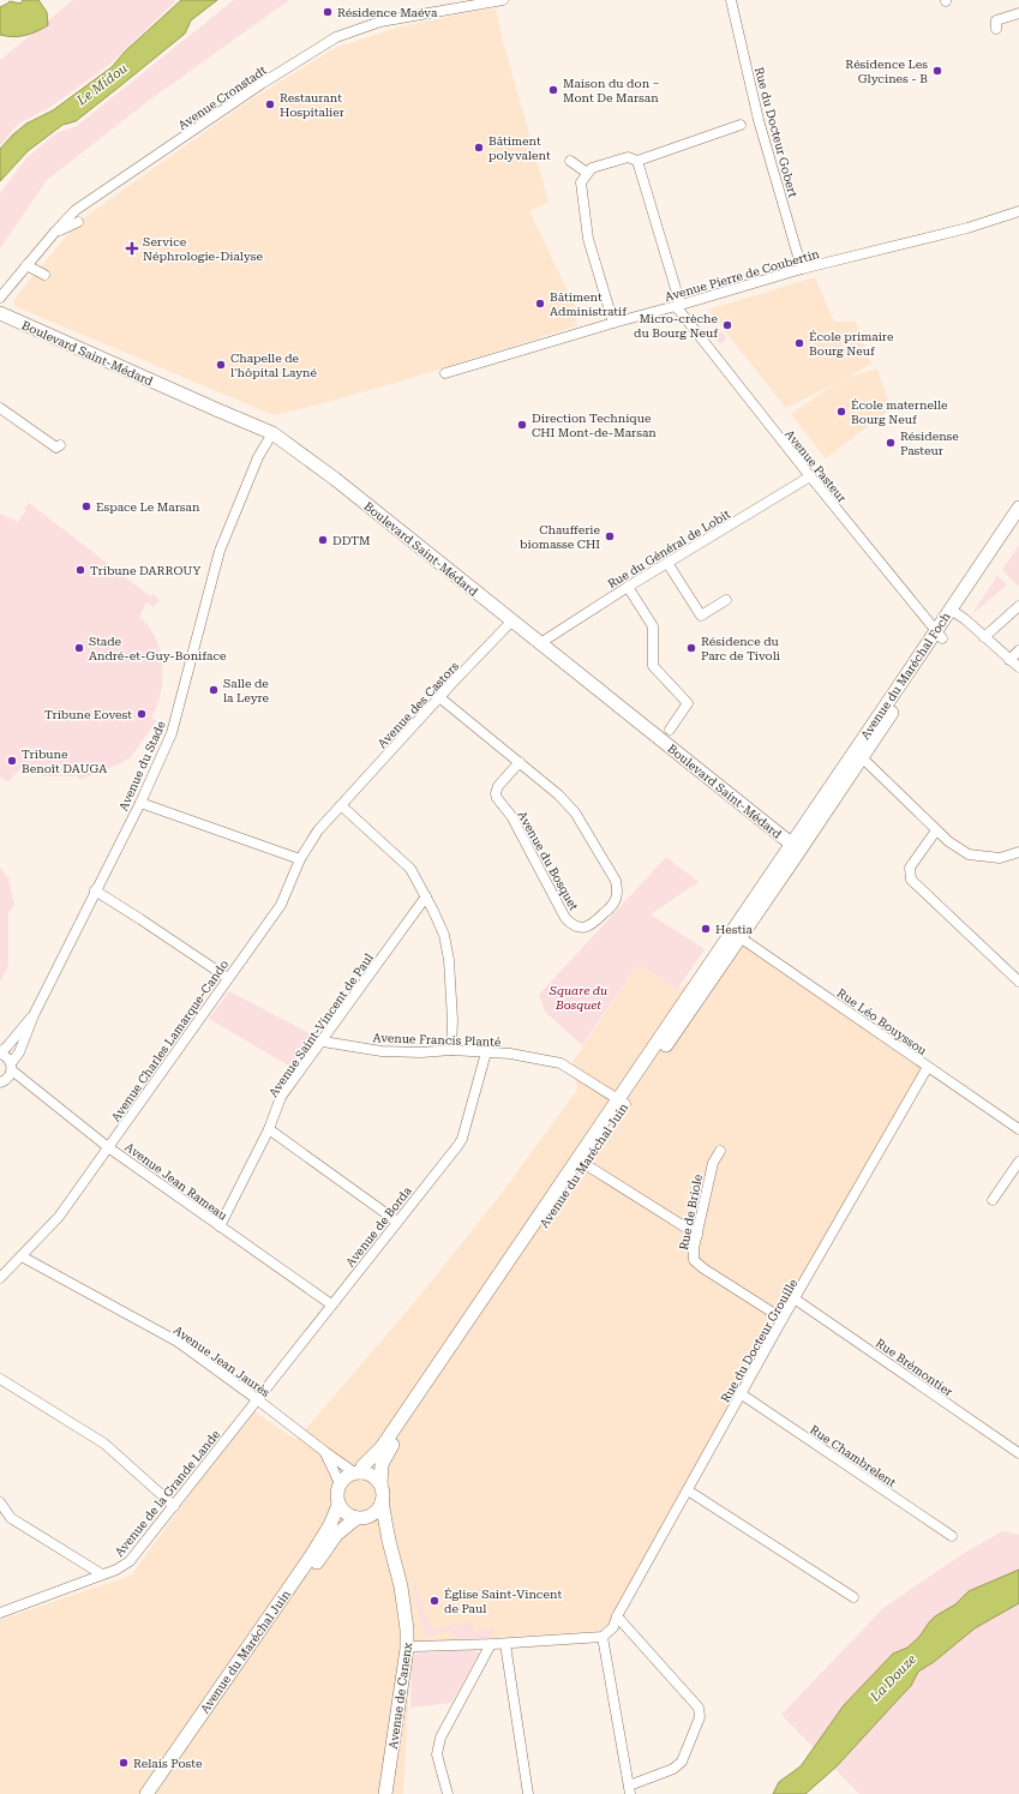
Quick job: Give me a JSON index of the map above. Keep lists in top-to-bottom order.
{
  "streets": {
    "main road": [
      "Boulevard Saint-Médard",
      "Avenue du Maréchal Foch",
      "Avenue du Maréchal Juin",
      "Avenue de Canenx"
    ],
    "street": [
      "Avenue Cronstadt",
      "Rue du Docteur Gobert",
      "Avenue Pierre de Coubertin",
      "Avenue Pasteur",
      "Rue du Général de Lobit",
      "Avenue des Castors",
      "Avenue du Stade",
      "Avenue du Bosquet",
      "Rue Léo Bouyssou",
      "Avenue Saint-Vincent de Paul",
      "Avenue Francis Planté",
      "Avenue Charles Lamarque-Cando",
      "Avenue Jean Rameau",
      "Rue de Briole",
      "Avenue de Borda",
      "Rue du Docteur Grouille",
      "Avenue Jean Jaurès",
      "Rue Brémontier",
      "Rue Chambrelent",
      "Avenue de la Grande Lande"
    ]
  },
  "crossings": [
    ["Rue du Docteur Gobert", "Avenue Pierre de Coubertin"],
    ["Avenue Pierre de Coubertin", "Avenue Pasteur"],
    ["Boulevard Saint-Médard", "Rue du Général de Lobit"],
    ["Boulevard Saint-Médard", "Avenue du Maréchal Foch"],
    ["Boulevard Saint-Médard", "Avenue des Castors"],
    ["Boulevard Saint-Médard", "Avenue du Stade"],
    ["Boulevard Saint-Médard", "Avenue du Maréchal Juin"],
    ["Avenue Pasteur", "Rue du Général de Lobit"],
    ["Avenue Pasteur", "Avenue du Maréchal Foch"],
    ["Avenue du Maréchal Foch", "Avenue du Maréchal Juin"],
    ["Avenue des Castors", "Avenue du Bosquet"],
    ["Avenue des Castors", "Avenue Charles Lamarque-Cando"],
    ["Avenue du Stade", "Avenue Jean Rameau"],
    ["Rue Léo Bouyssou", "Avenue du Maréchal Juin"],
    ["Rue Léo Bouyssou", "Rue du Docteur Grouille"],
    ["Avenue Saint-Vincent de Paul", "Avenue Francis Planté"],
    ["Avenue Saint-Vincent de Paul", "Avenue Jean Rameau"],
    ["Avenue Francis Planté", "Avenue du Maréchal Juin"],
    ["Avenue Francis Planté", "Avenue de Borda"],
    ["Avenue Charles Lamarque-Cando", "Avenue Jean Rameau"],
    ["Avenue Charles Lamarque-Cando", "Avenue Jean Jaurès"],
    ["Avenue du Maréchal Juin", "Avenue Jean Jaurès"],
    ["Avenue du Maréchal Juin", "Avenue de Canenx"],
    ["Avenue Jean Rameau", "Avenue de Borda"],
    ["Rue de Briole", "Rue du Docteur Grouille"],
    ["Avenue de Borda", "Avenue Jean Jaurès"],
    ["Avenue de Borda", "Avenue de la Grande Lande"],
    ["Rue du Docteur Grouille", "Rue Brémontier"],
    ["Rue du Docteur Grouille", "Rue Chambrelent"],
    ["Avenue Jean Jaurès", "Avenue de la Grande Lande"],
    ["Avenue Jean Jaurès", "Avenue de Canenx"]
  ],
  "water": ["Le Midou", "La Douze"],
  "parks": ["Square du Bosquet"],
  "places": {
    "other": [
      "Résidence Maéva",
      "Résidence Les Glycines - B",
      "Maison du don – Mont De Marsan",
      "Restaurant Hospitalier",
      "Bâtiment polyvalent",
      "Bâtiment Administratif",
      "Micro-crèche du Bourg Neuf",
      "École primaire Bourg Neuf",
      "Chapelle de l'hôpital Layné",
      "École maternelle Bourg Neuf",
      "Direction Technique CHI Mont-de-Marsan",
      "Résidense Pasteur",
      "Espace Le Marsan",
      "Chaufferie biomasse CHI",
      "DDTM",
      "Tribune DARROUY",
      "Stade André-et-Guy-Boniface",
      "Résidence du Parc de Tivoli",
      "Salle de la Leyre",
      "Tribune Eovest",
      "Tribune Benoît DAUGA",
      "Hestia",
      "Église Saint-Vincent de Paul",
      "Relais Poste"
    ],
    "health": ["Service Néphrologie-Dialyse"]
  }
}
